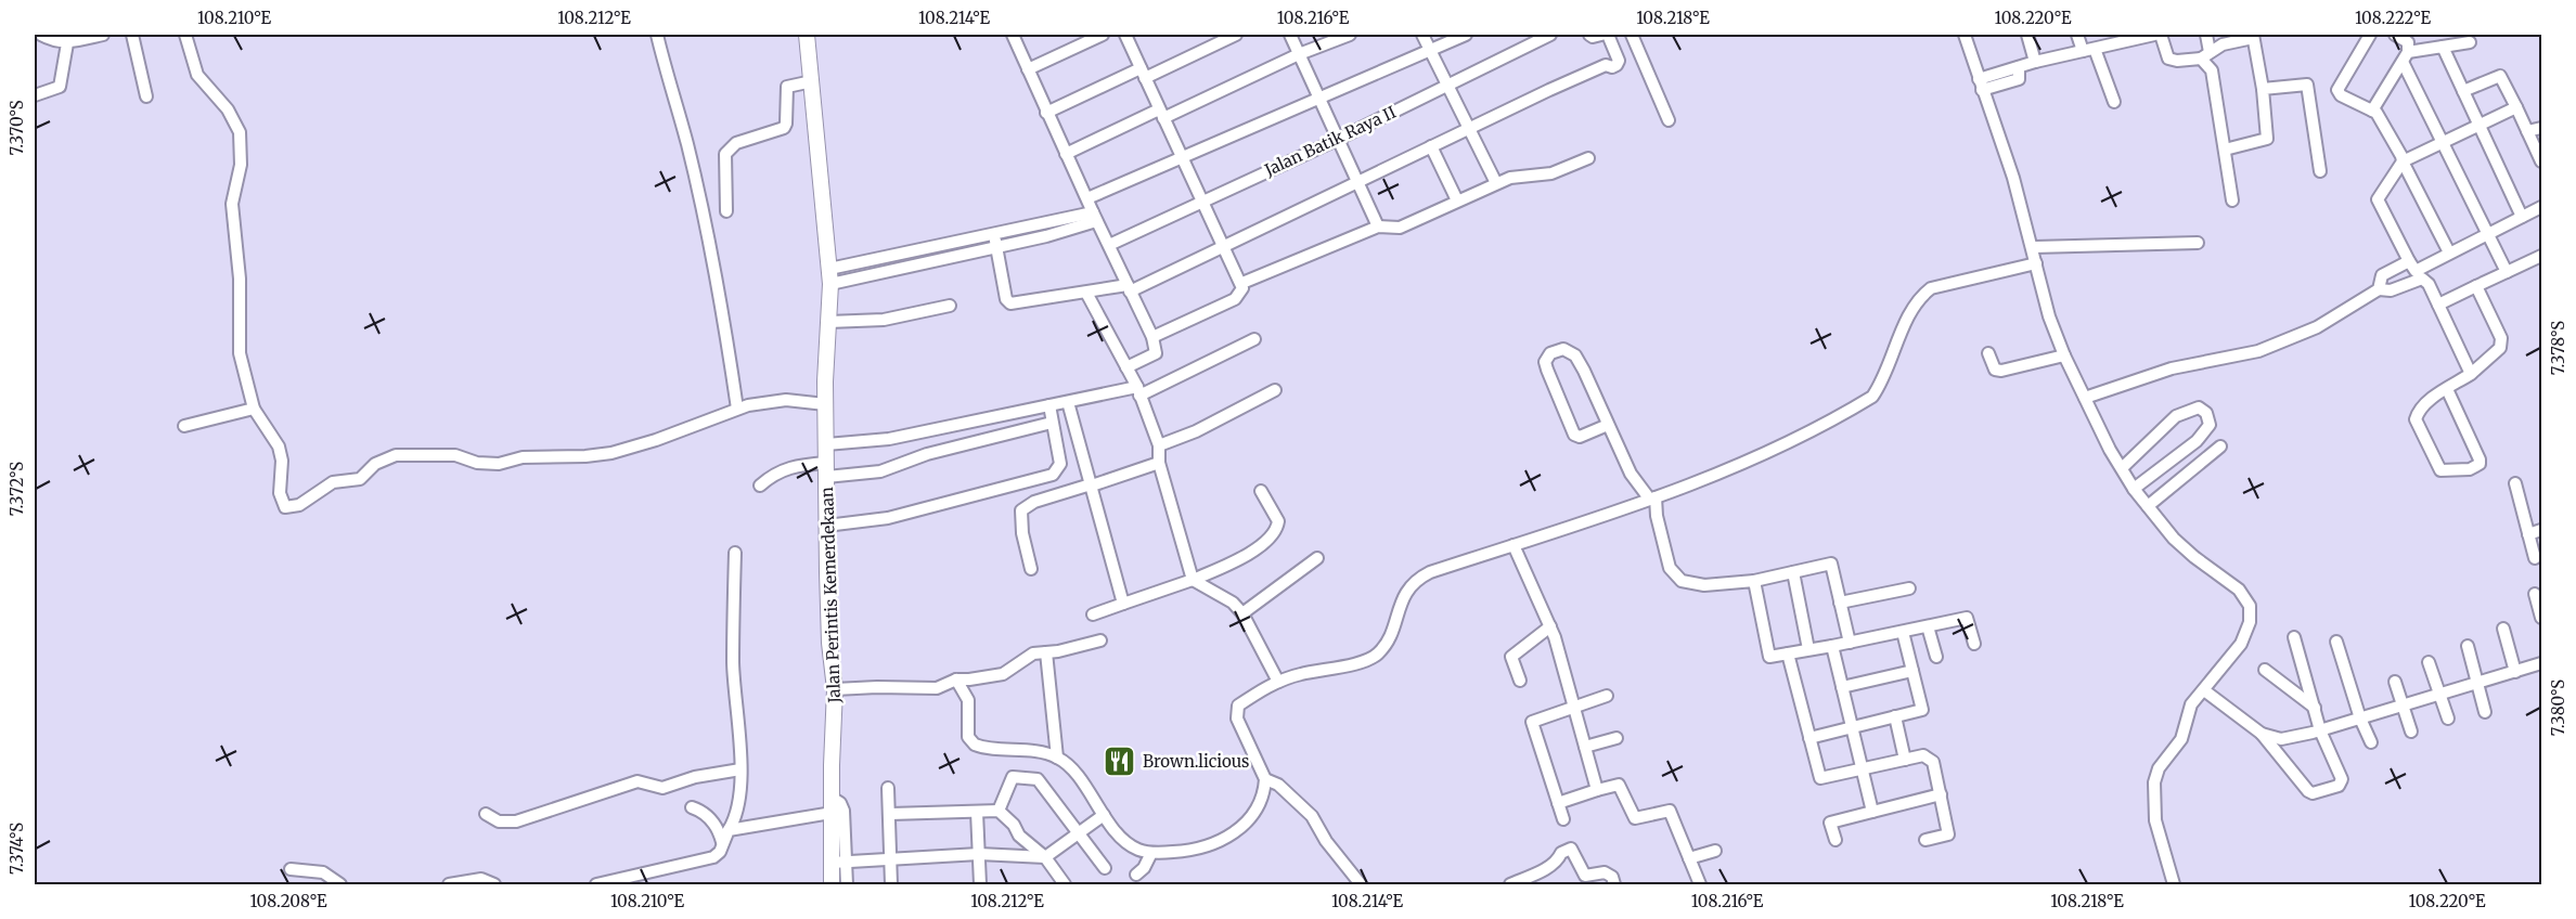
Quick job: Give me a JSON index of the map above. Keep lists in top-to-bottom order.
{
  "streets": {
    "main road": ["Jalan Perintis Kemerdekaan"],
    "street": ["Jalan Batik Raya II"]
  },
  "places": {
    "restaurant": ["Brown.licious"]
  },
  "coordinates": [
    "108.210°E",
    "108.212°E",
    "108.214°E",
    "108.216°E",
    "108.218°E",
    "108.220°E",
    "108.222°E",
    "7.370°S",
    "7.378°S",
    "7.372°S",
    "7.380°S",
    "7.374°S",
    "108.208°E"
  ]
}
